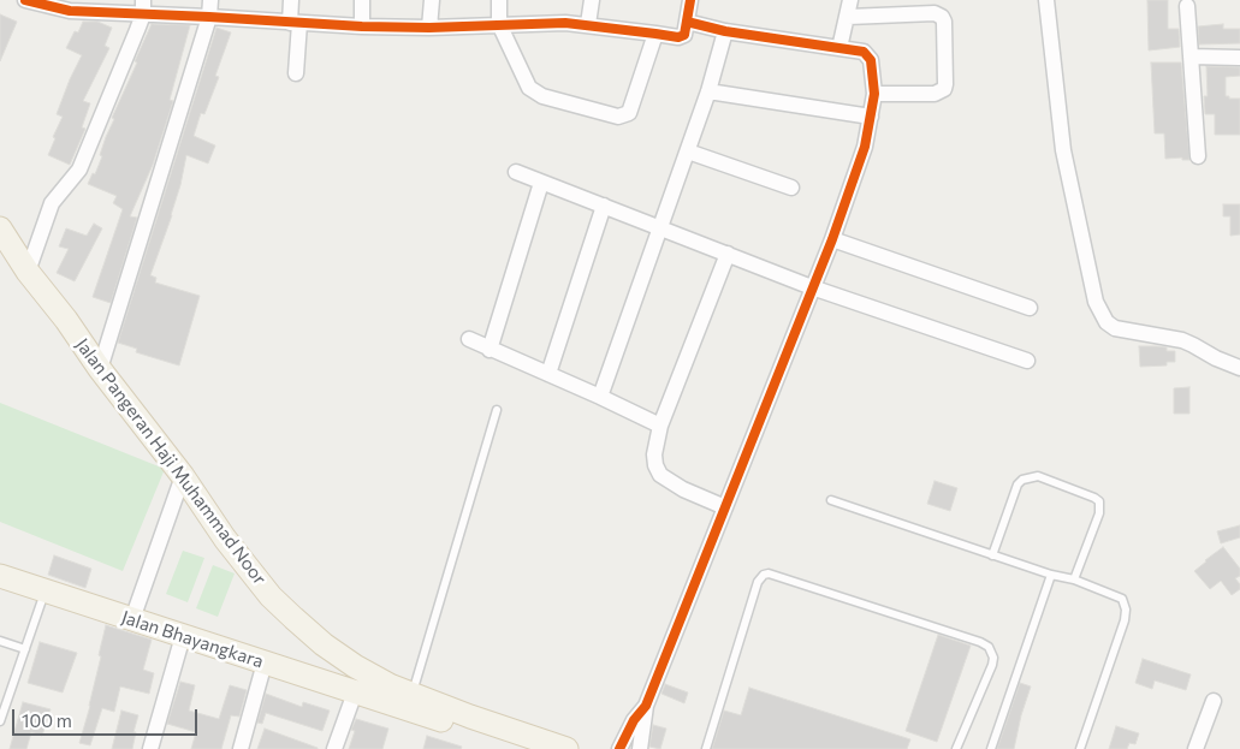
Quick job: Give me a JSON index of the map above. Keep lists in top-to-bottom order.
{
  "streets": {
    "main road": ["Jalan Pangeran Haji Muhammad Noor", "Jalan Bhayangkara"]
  },
  "scale_bar": "100 m"
}
